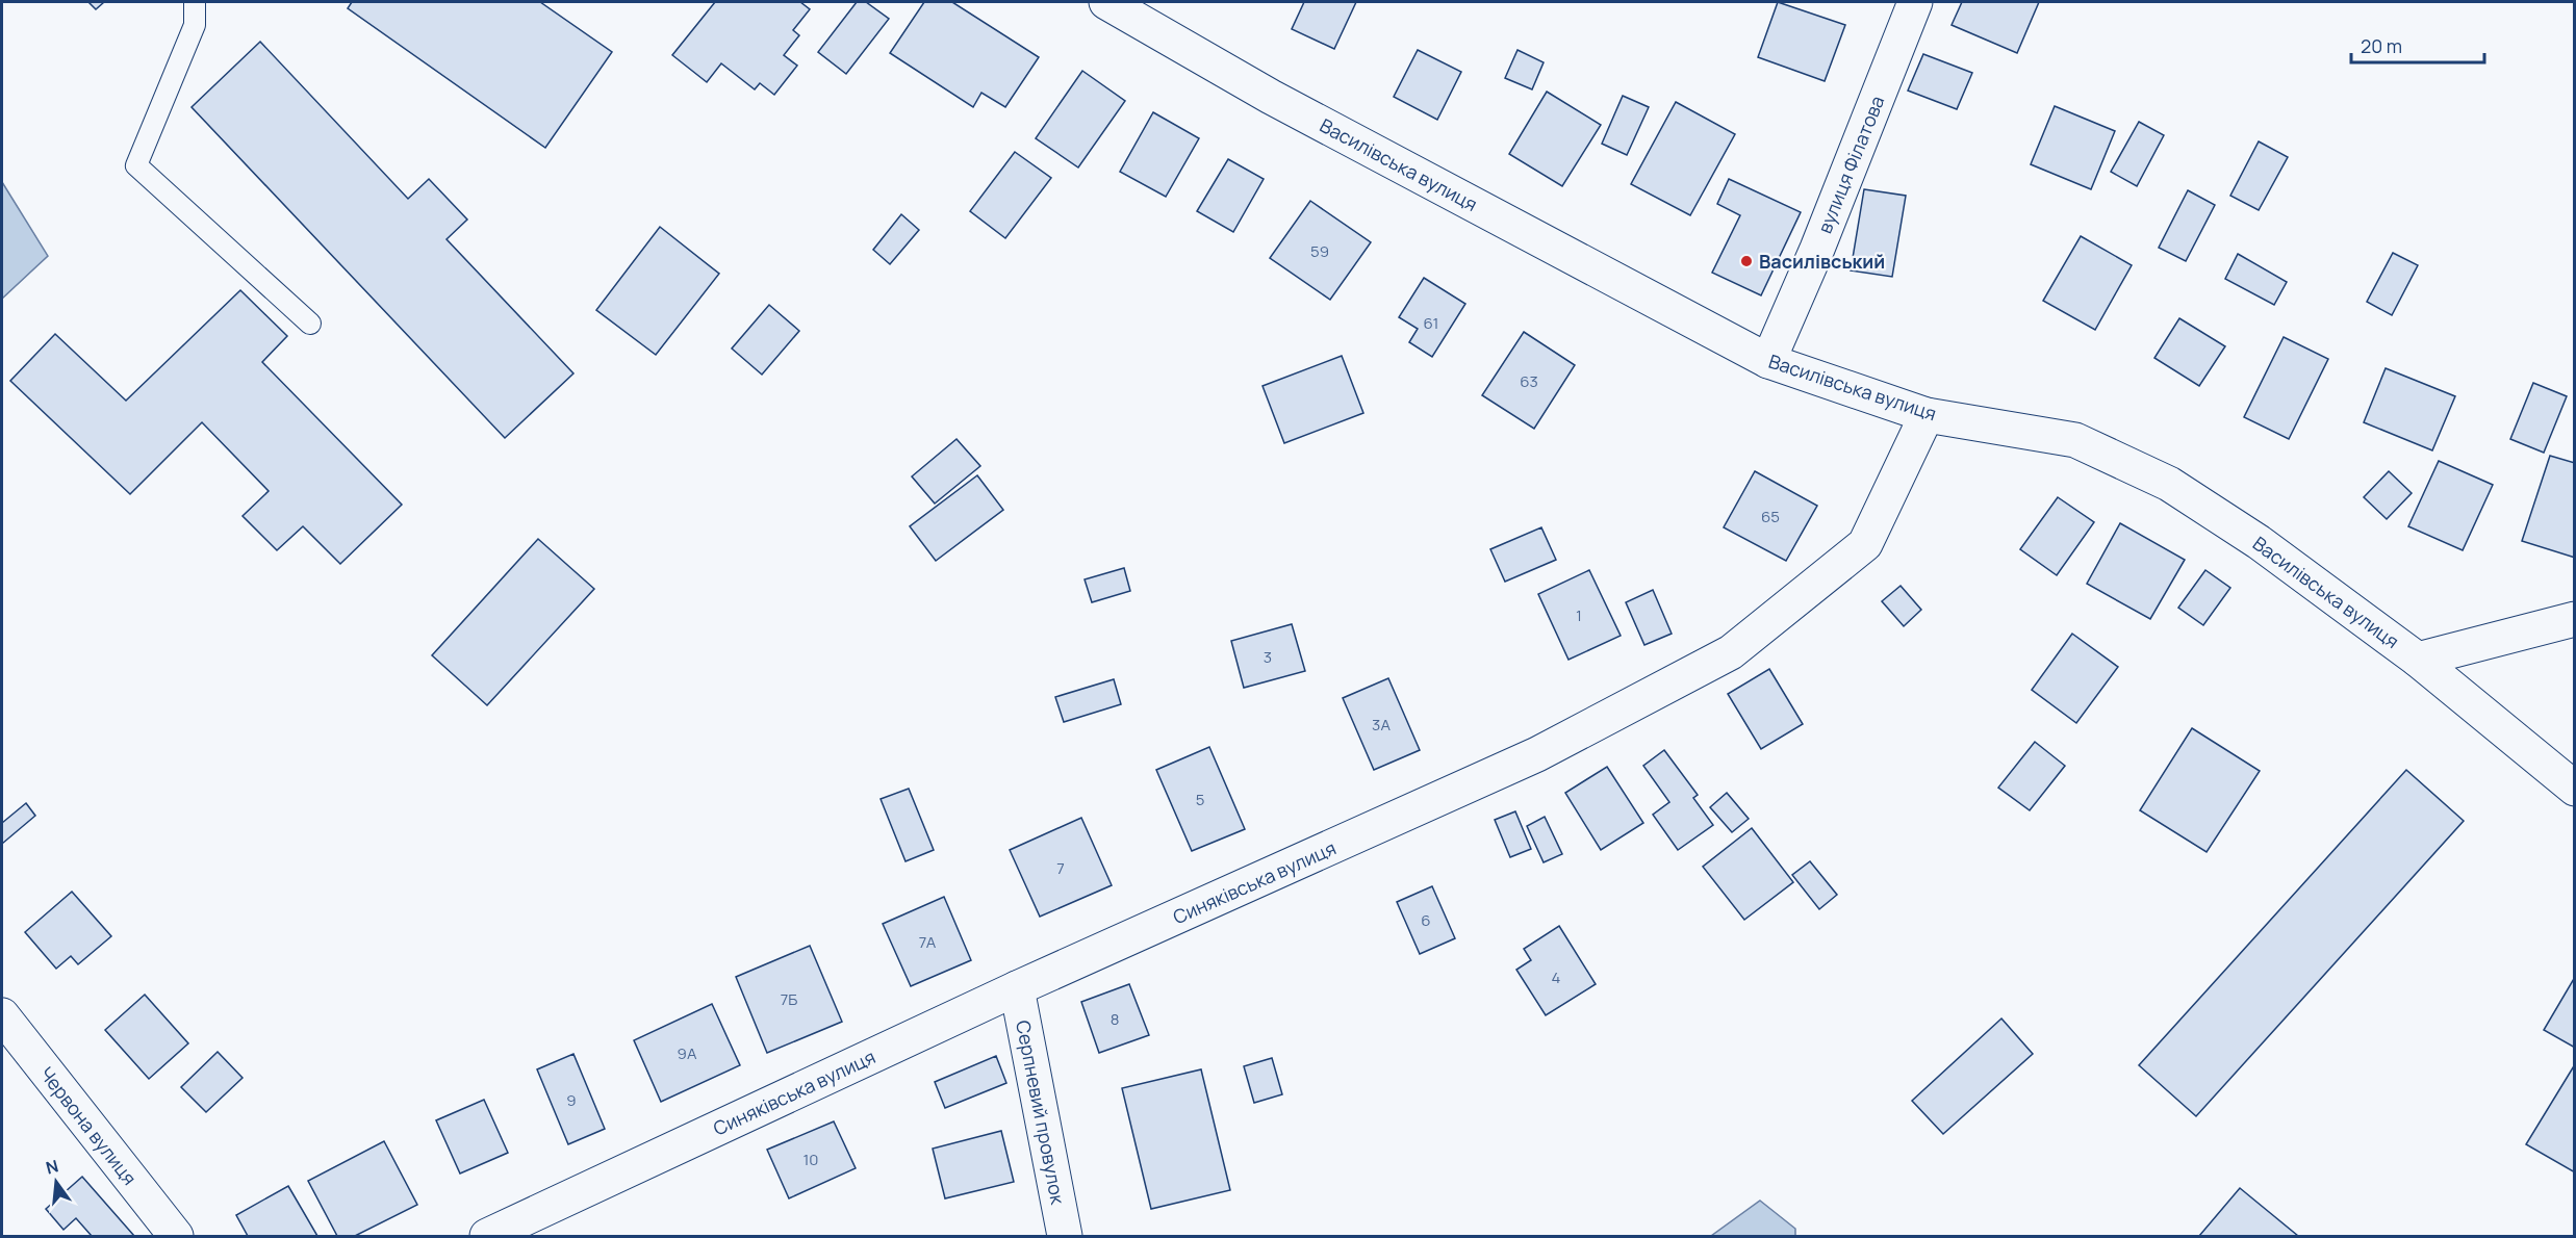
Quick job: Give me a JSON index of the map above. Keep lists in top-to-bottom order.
{
  "streets": {
    "street": [
      "Василівська вулиця",
      "вулиця Філатова",
      "Синяківська вулиця",
      "Серпневий провулок",
      "Червона вулиця"
    ]
  },
  "crossings": [
    ["Василівська вулиця", "вулиця Філатова"],
    ["Василівська вулиця", "Синяківська вулиця"],
    ["Синяківська вулиця", "Серпневий провулок"]
  ],
  "places": ["Василівський"],
  "house_numbers": [
    "59",
    "61",
    "63",
    "65",
    "1",
    "3",
    "3А",
    "5",
    "7",
    "6",
    "7А",
    "4",
    "7Б",
    "8",
    "9А",
    "9",
    "10"
  ],
  "scale_bar": "20 m",
  "north": "top"
}
